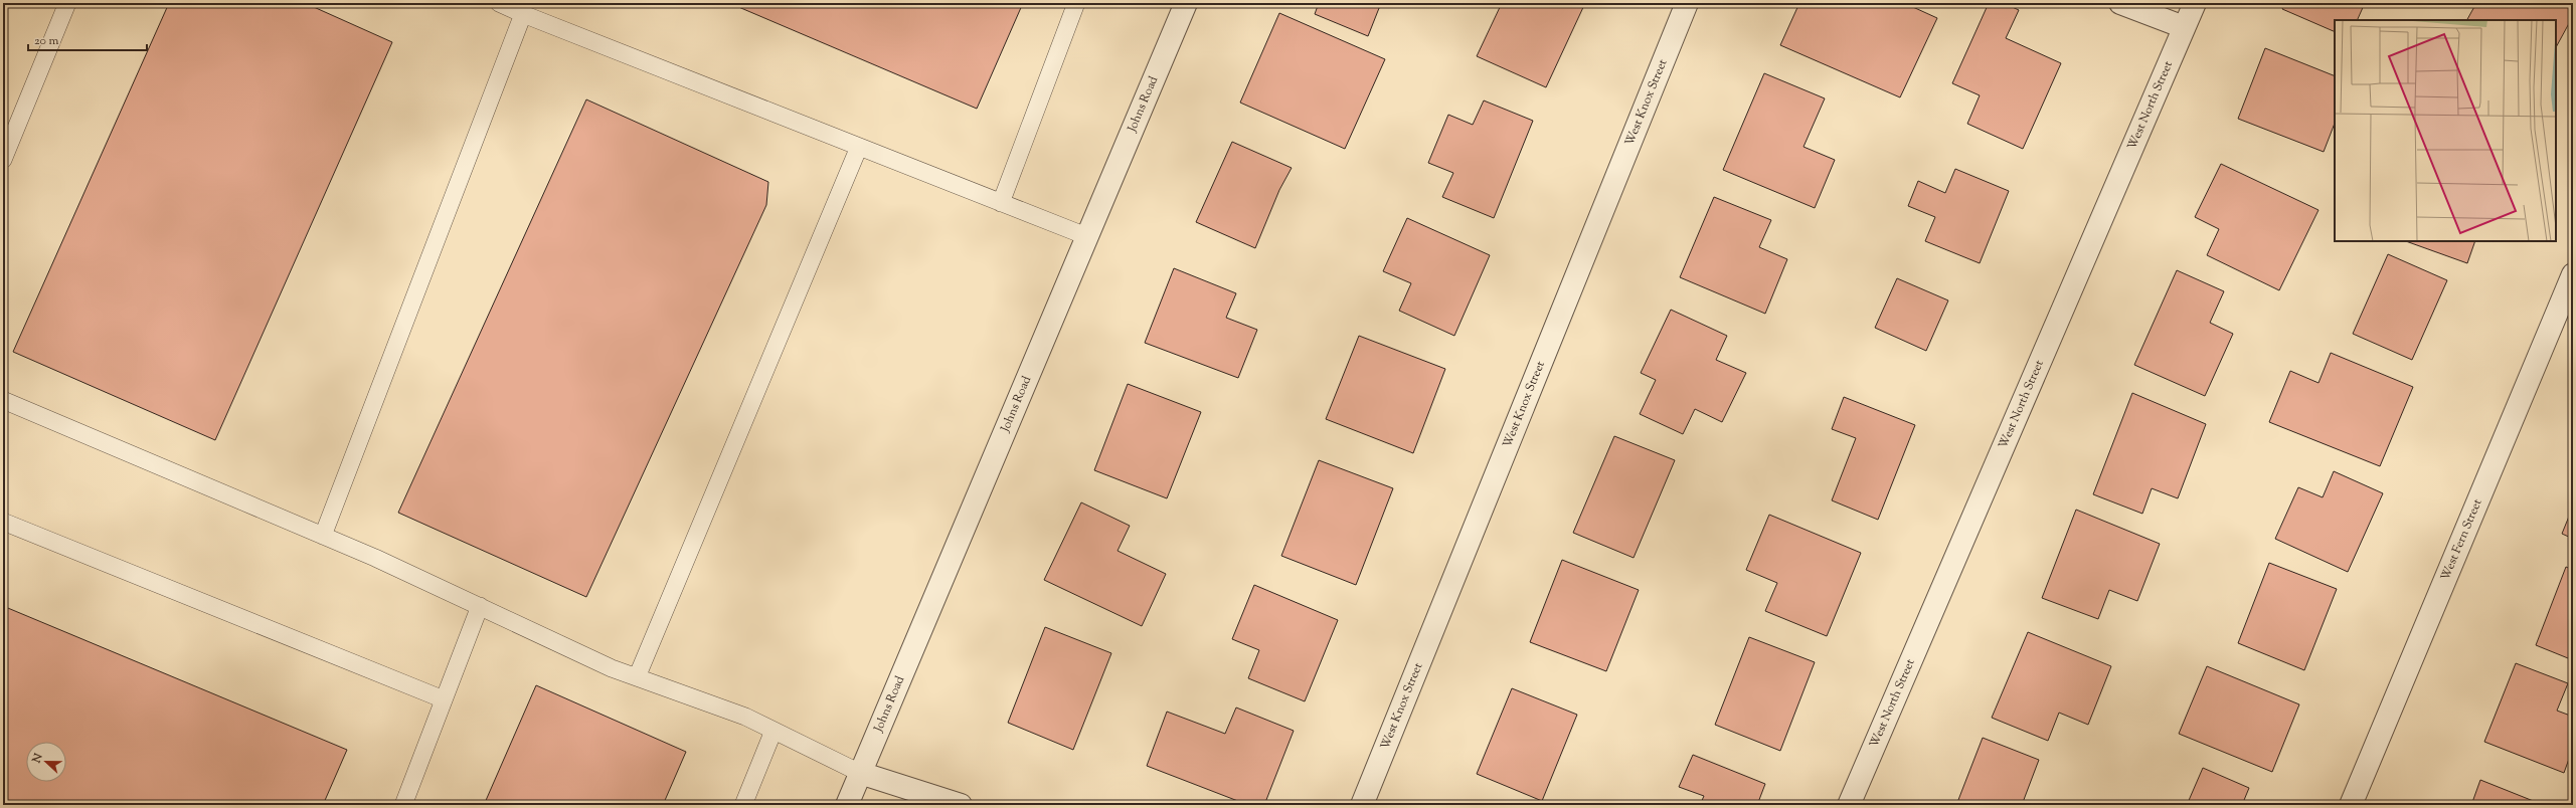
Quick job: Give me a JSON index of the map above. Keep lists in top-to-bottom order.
{
  "streets": {
    "street": [
      "West Knox Street",
      "Johns Road",
      "West North Street",
      "West Fern Street"
    ]
  },
  "scale_bar": "20 m",
  "north": "left"
}
